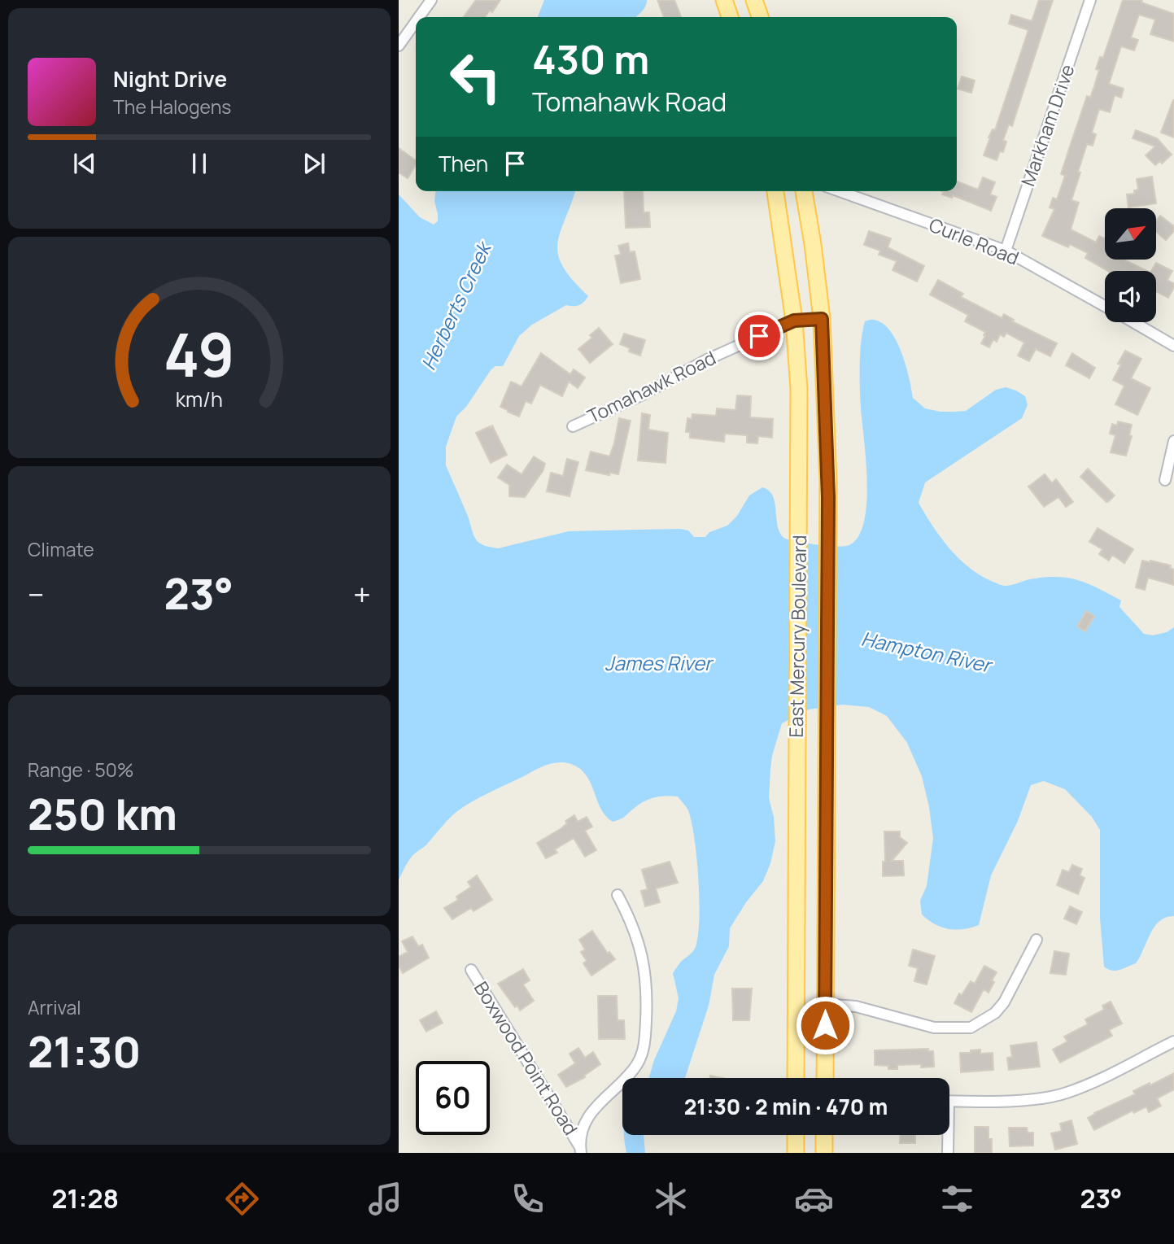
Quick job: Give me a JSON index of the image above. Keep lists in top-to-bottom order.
{
  "streets": {
    "main road": ["East Mercury Boulevard"],
    "street": [
      "Markham Drive",
      "Curle Road",
      "Tomahawk Road",
      "Boxwood Point Road"
    ]
  },
  "crossings": [
    ["Markham Drive", "Curle Road"],
    ["Tomahawk Road", "East Mercury Boulevard"]
  ],
  "water": ["Herberts Creek", "Hampton River", "James River"],
  "north": "top right",
  "page": {
    "turn": ["430 m", "Tomahawk Road"],
    "song": ["Night Drive", "The Halogens"],
    "then": "Then",
    "tile": [
      "Climate",
      ["Range · 50%", "250 km"],
      ["Arrival", "21:30"]
    ],
    "heat": ["−", "23°", "+"],
    "limit": "60",
    "trip": "21:30 · 2 min · 470 m",
    "tabs": ["21:28", "23°"],
    "gauge": ["49", "km/h"]
  }
}
